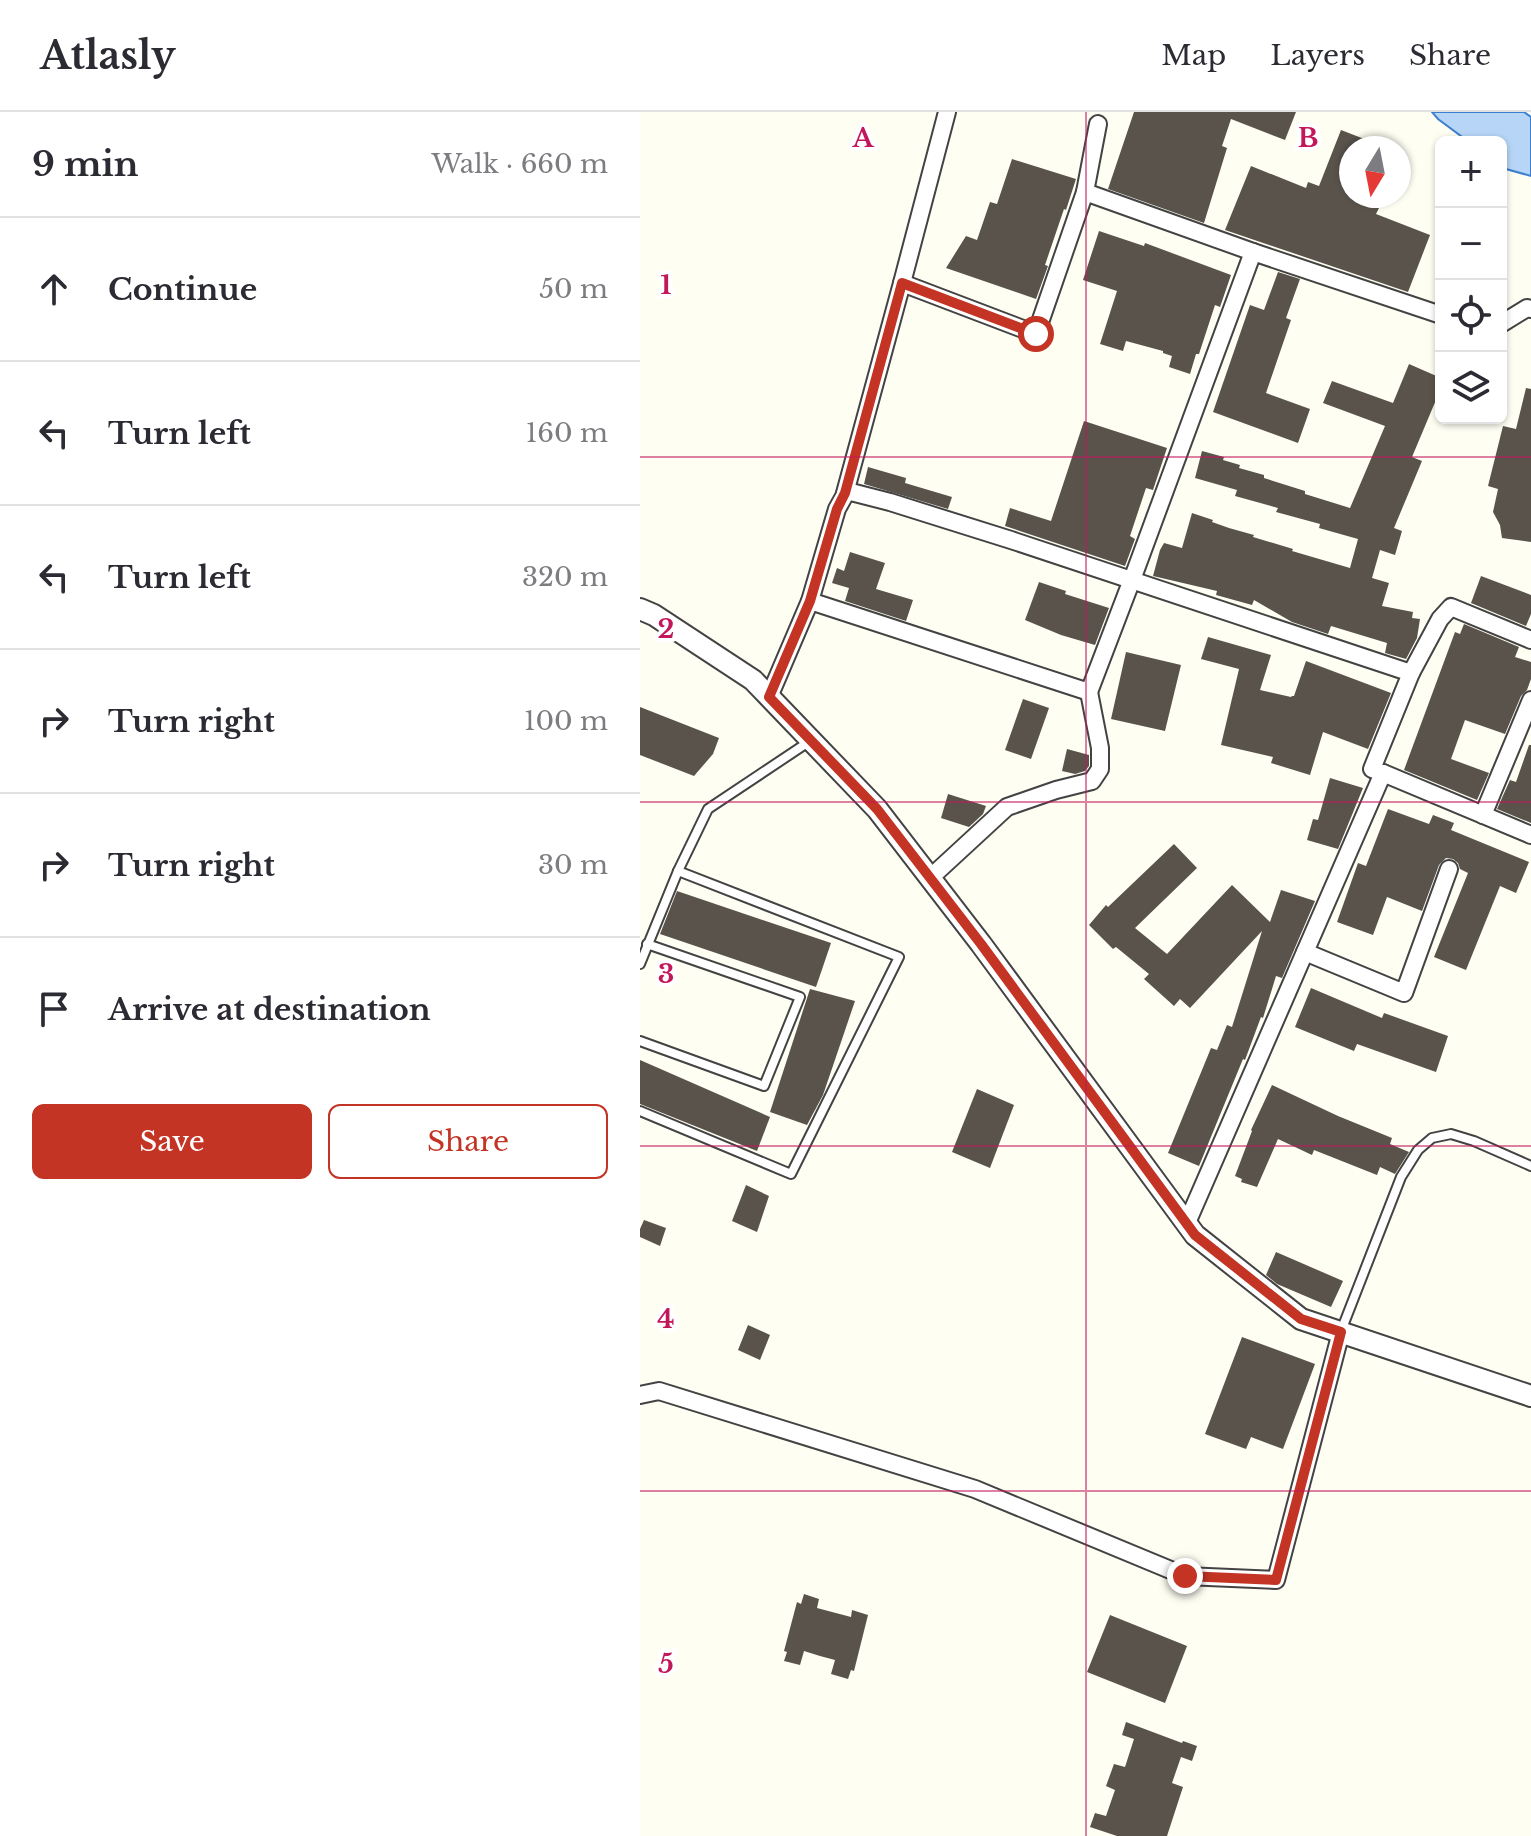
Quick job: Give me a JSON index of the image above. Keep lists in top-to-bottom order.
{
  "north": "bottom",
  "page": {
    "header": "Atlasly",
    "nav": ["Map", "Layers", "Share"],
    "heading": ["9 min", "Walk · 660 m"],
    "map_buttons": ["+", "−"],
    "list": [
      ["Continue", "50 m"],
      ["Turn left", "160 m"],
      ["Turn left", "320 m"],
      ["Turn right", "100 m"],
      ["Turn right", "30 m"],
      "Arrive at destination"
    ],
    "buttons": ["Save", "Share"]
  },
  "grid": {
    "columns": ["A", "B"],
    "rows": [
      "1",
      "2",
      "3",
      "4",
      "5"
    ]
  }
}
